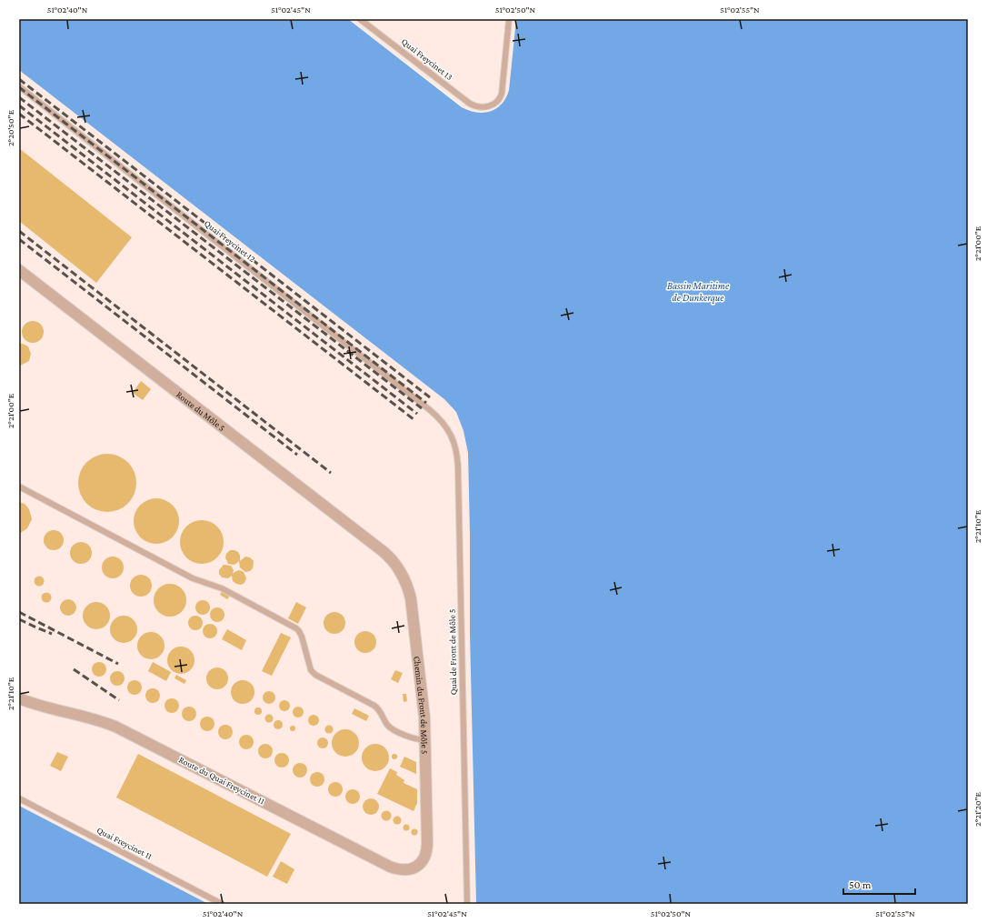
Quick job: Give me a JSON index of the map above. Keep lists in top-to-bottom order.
{
  "streets": {
    "street": ["Route du Môle 5", "Chemin du Front de Môle 5", "Route du Quai Freycinet 11"],
    "lane": [
      "Quai Freycinet 13",
      "Quai Freycinet 12",
      "Quai de Front de Môle 5",
      "Quai Freycinet 11"
    ]
  },
  "crossings": [
    ["Quai Freycinet 12", "Quai de Front de Môle 5"],
    ["Route du Môle 5", "Chemin du Front de Môle 5"],
    ["Chemin du Front de Môle 5", "Route du Quai Freycinet 11"]
  ],
  "water": ["Bassin Maritime de Dunkerque"],
  "scale_bar": "50 m",
  "coordinates": [
    "51°02'40\"N",
    "51°02'45\"N",
    "51°02'50\"N",
    "51°02'55\"N",
    "2°20'50\"E",
    "2°21'00\"E",
    "2°21'10\"E",
    "2°21'20\"E"
  ]
}
